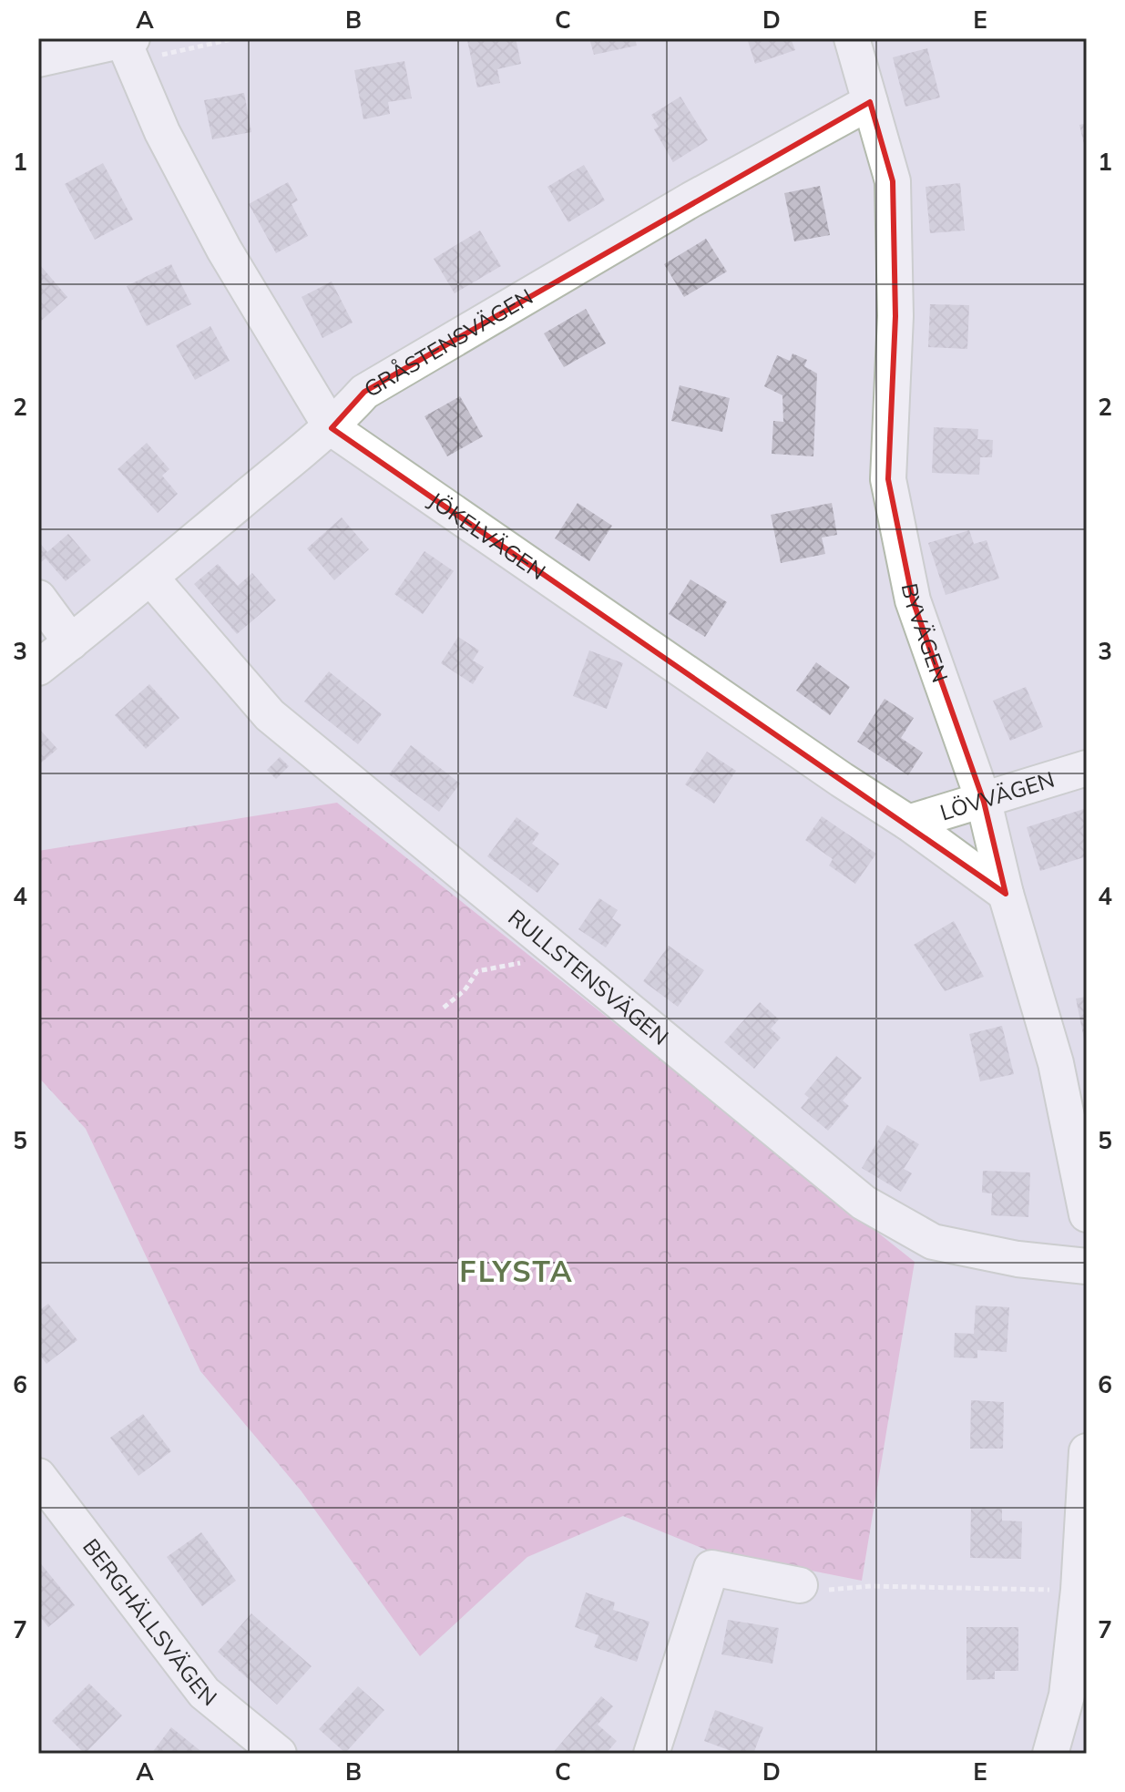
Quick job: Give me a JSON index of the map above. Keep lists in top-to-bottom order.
{
  "streets": {
    "street": [
      "GRÅSTENSVÄGEN",
      "JÖKELVÄGEN",
      "BYVÄGEN",
      "LÖVVÄGEN",
      "RULLSTENSVÄGEN",
      "BERGHÄLLSVÄGEN"
    ]
  },
  "crossings": [
    ["GRÅSTENSVÄGEN", "JÖKELVÄGEN"],
    ["GRÅSTENSVÄGEN", "BYVÄGEN"],
    ["GRÅSTENSVÄGEN", "RULLSTENSVÄGEN"],
    ["JÖKELVÄGEN", "BYVÄGEN"],
    ["JÖKELVÄGEN", "LÖVVÄGEN"],
    ["BYVÄGEN", "LÖVVÄGEN"]
  ],
  "districts": ["FLYSTA"],
  "grid": {
    "columns": [
      "A",
      "B",
      "C",
      "D",
      "E"
    ],
    "rows": [
      "1",
      "2",
      "3",
      "4",
      "5",
      "6",
      "7"
    ]
  }
}
